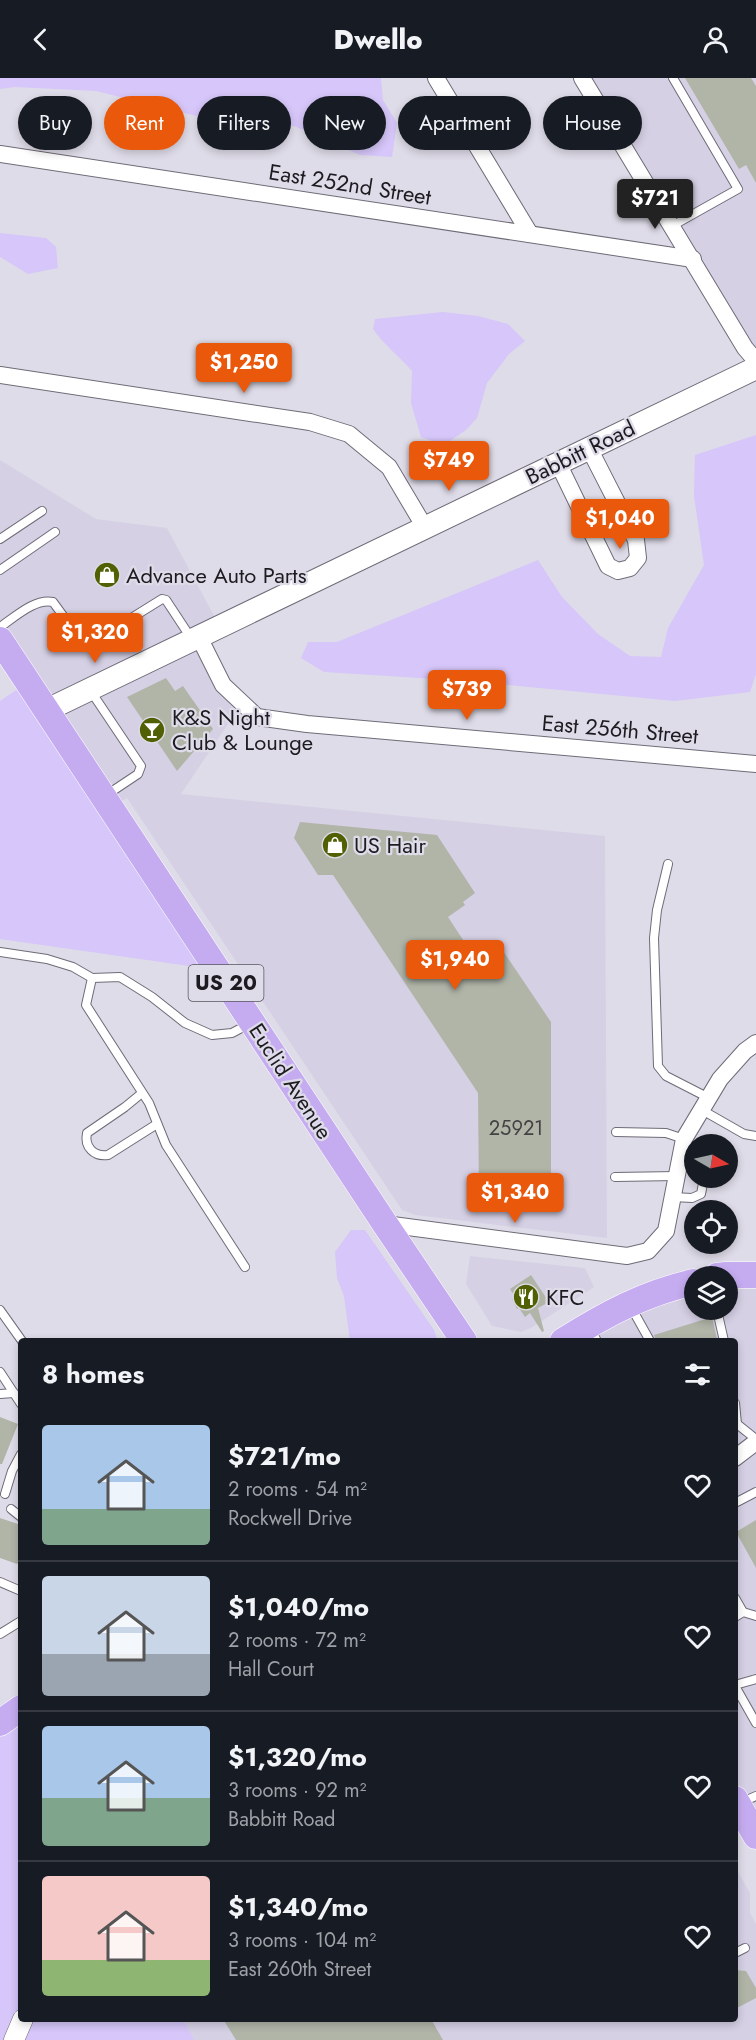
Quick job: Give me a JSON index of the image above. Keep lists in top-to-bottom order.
{
  "streets": {
    "main road": ["Babbitt Road", "US 20", "Euclid Avenue"],
    "street": ["East 252nd Street", "East 256th Street"]
  },
  "crossings": [
    ["Babbitt Road", "East 256th Street"],
    ["Babbitt Road", "Euclid Avenue"]
  ],
  "places": {
    "shop": ["Advance Auto Parts", "US Hair"],
    "bar": ["K&S Night Club & Lounge"],
    "restaurant": ["KFC"]
  },
  "house_numbers": ["25921"],
  "north": "right",
  "page": {
    "header": "Dwello",
    "chip": [
      "Buy",
      "Rent",
      "Filters",
      "New",
      "Apartment",
      "House"
    ],
    "price": [
      "$721",
      "$1,250",
      "$749",
      "$1,040",
      "$1,320",
      "$739",
      "$1,940",
      "$1,340"
    ],
    "heading": "8 homes",
    "list": [
      {
        "name": "$721/mo",
        "note": "2 rooms · 54 m² · Rockwell Drive"
      },
      {
        "name": "$1,040/mo",
        "note": "2 rooms · 72 m² · Hall Court"
      },
      {
        "name": "$1,320/mo",
        "note": "3 rooms · 92 m² · Babbitt Road"
      },
      {
        "name": "$1,340/mo",
        "note": "3 rooms · 104 m² · East 260th Street"
      }
    ]
  }
}
